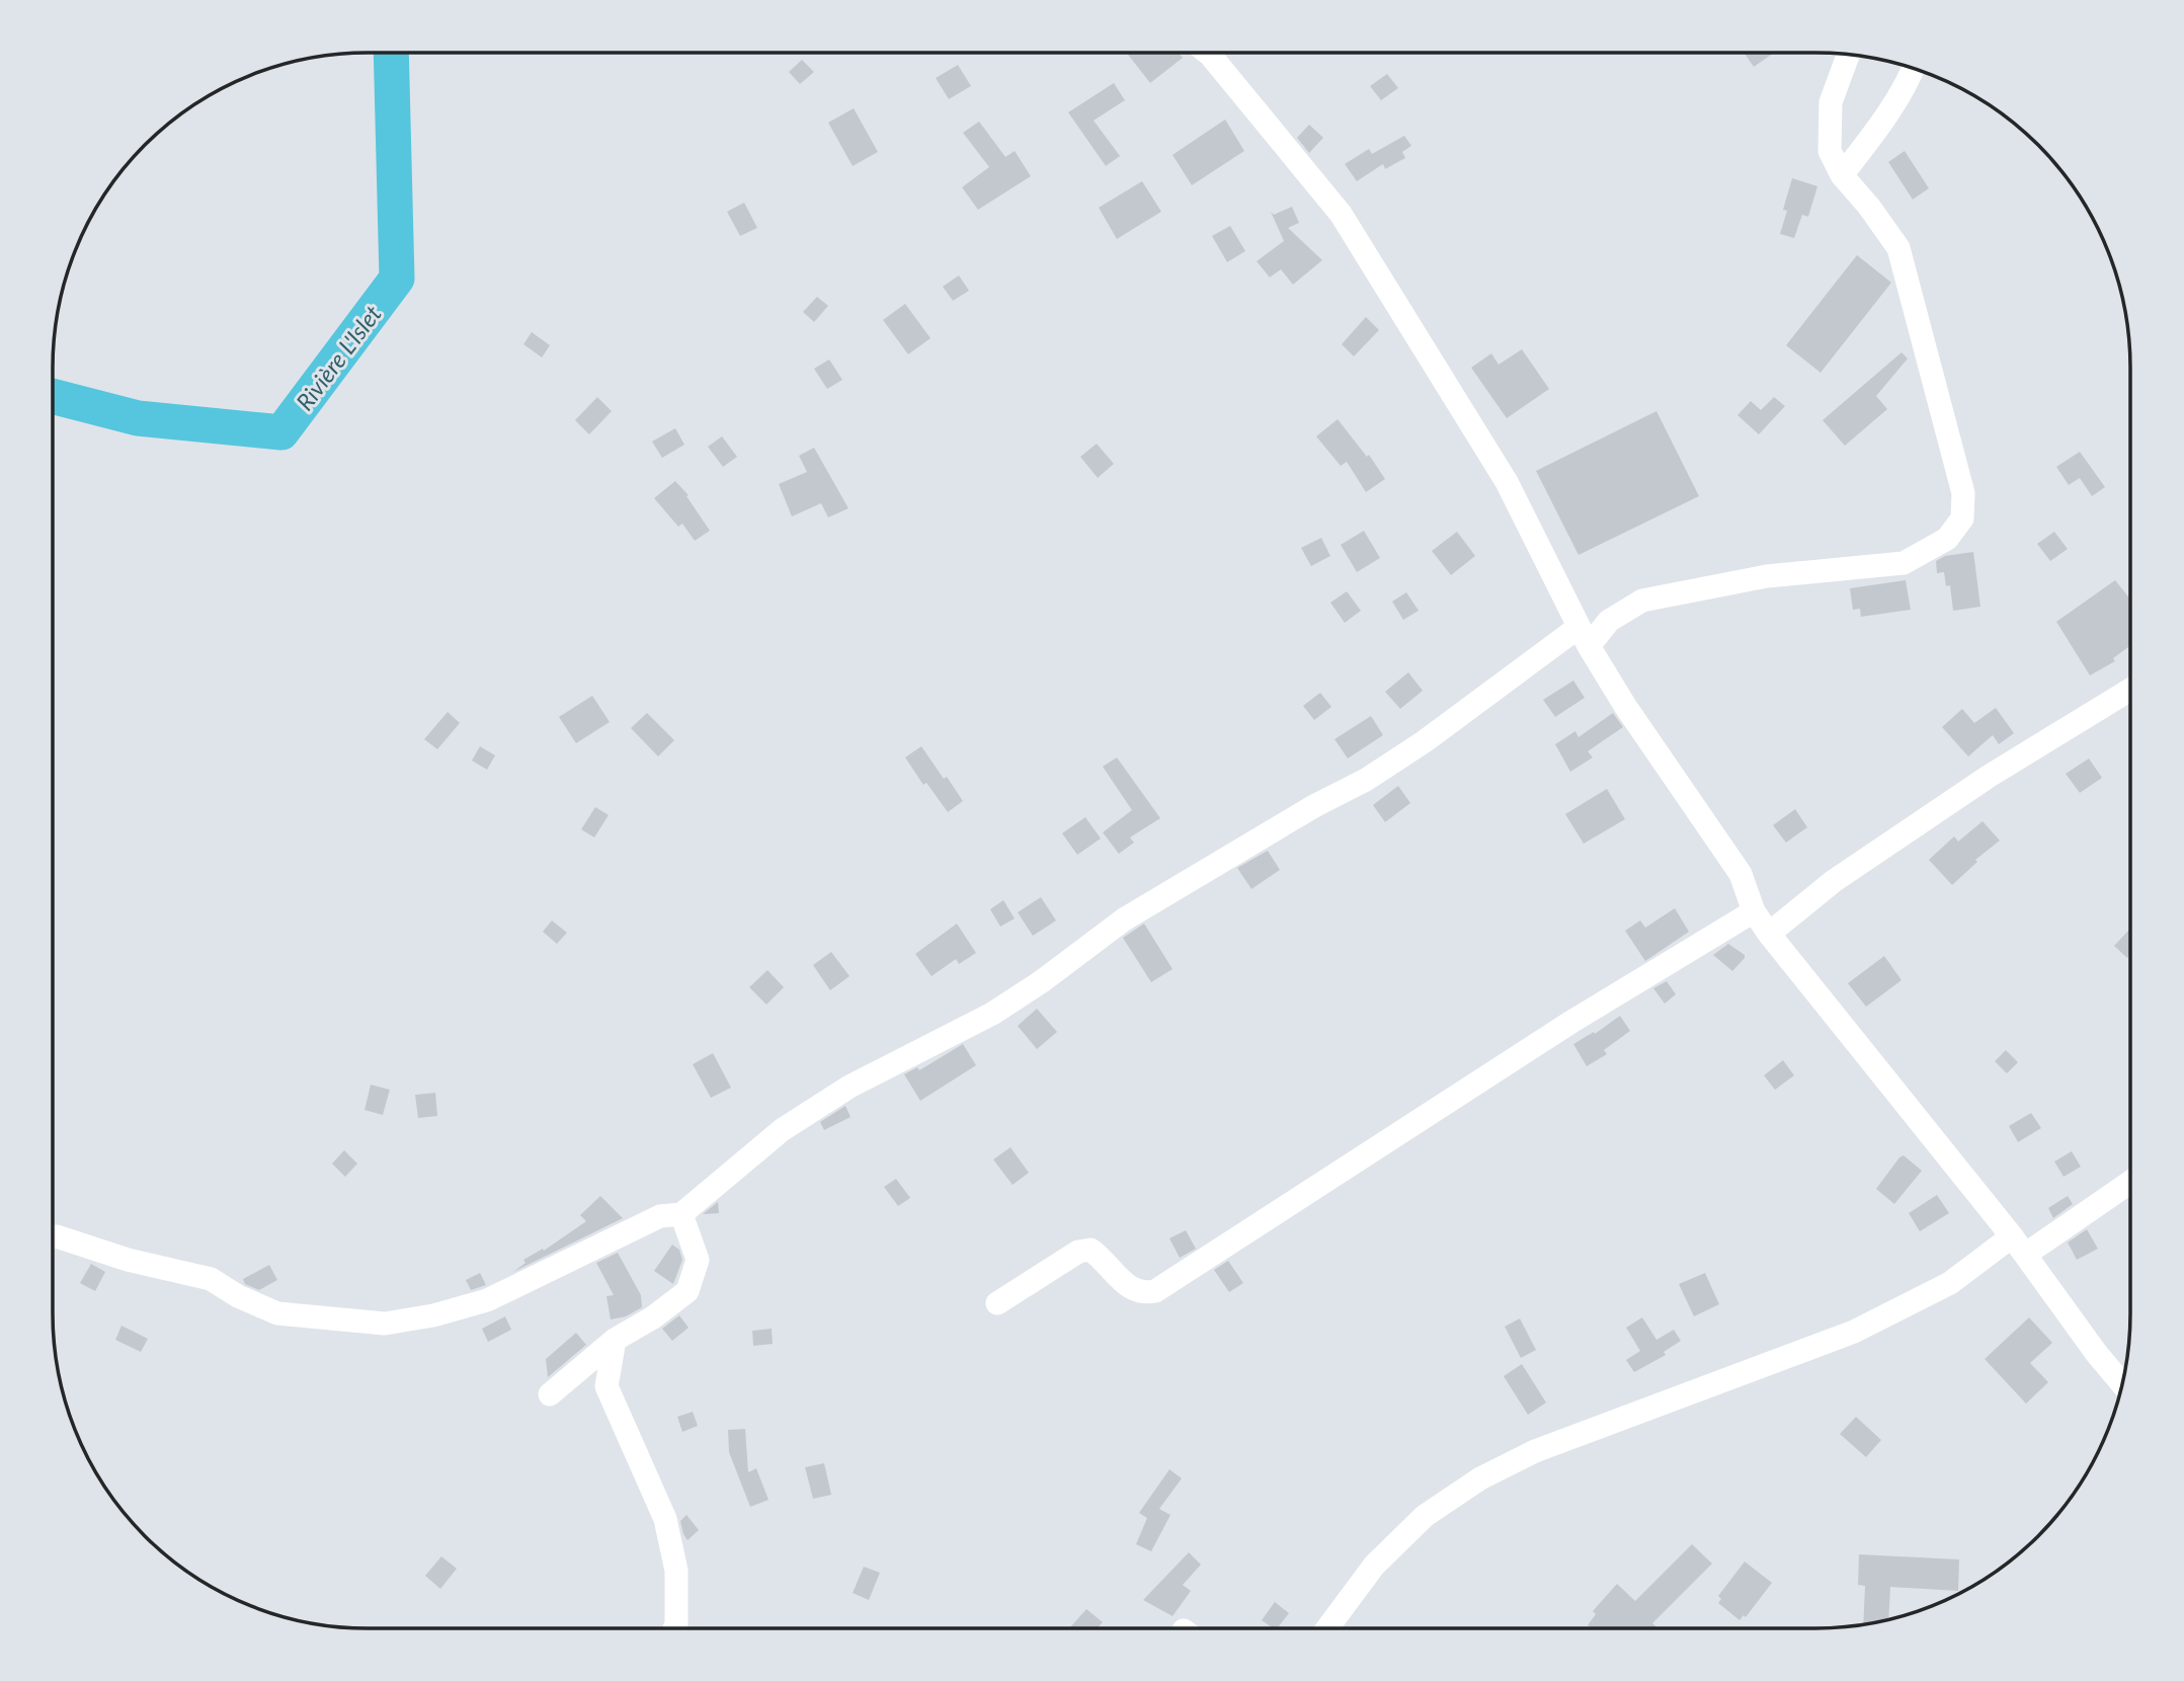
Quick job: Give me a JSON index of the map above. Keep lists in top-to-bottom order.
{
  "water": ["Rivière L'Islet"]
}
